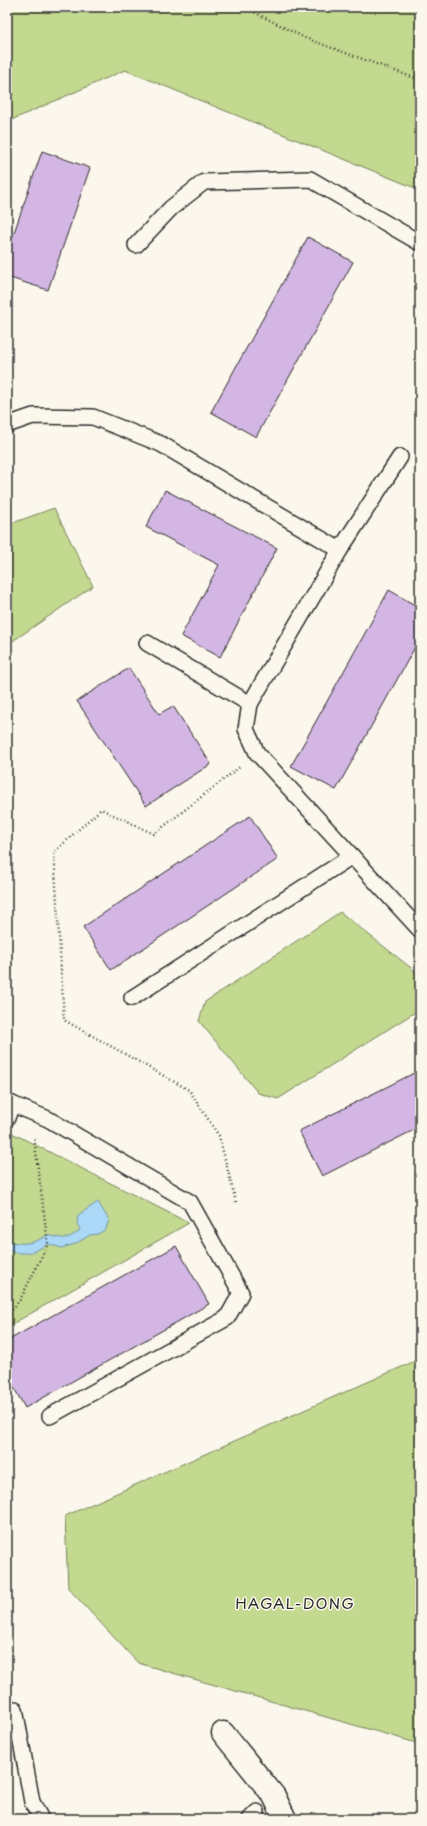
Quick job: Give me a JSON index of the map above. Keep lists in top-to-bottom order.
{
  "districts": ["HAGAL-DONG"]
}
